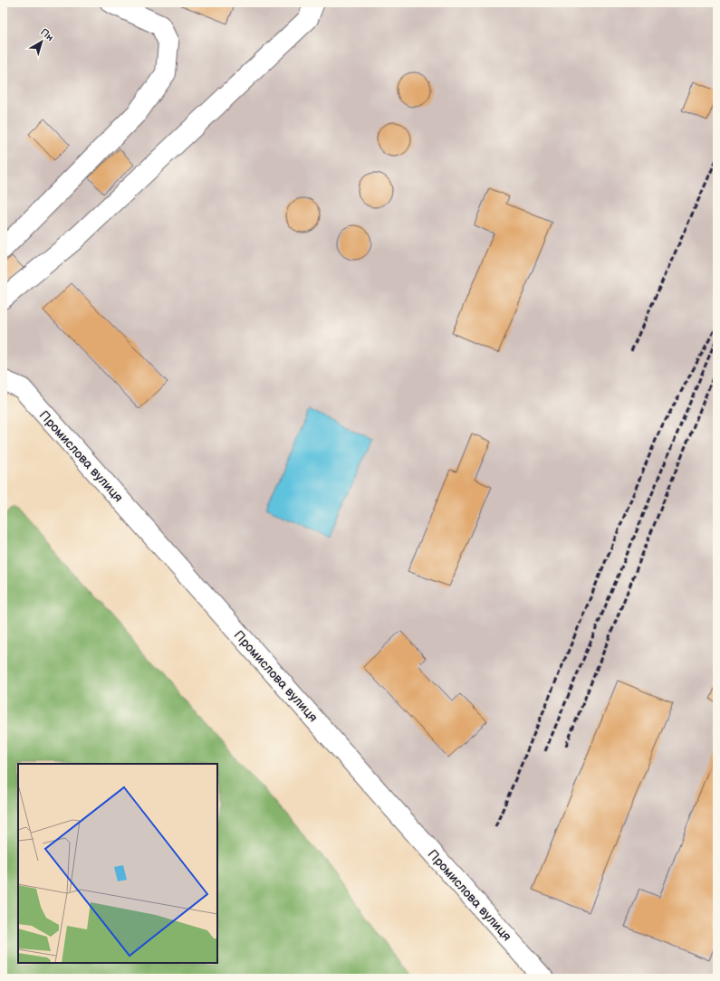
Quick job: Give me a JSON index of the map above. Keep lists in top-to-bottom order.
{
  "streets": {
    "street": ["Промислова вулиця"]
  },
  "north": "top right"
}
